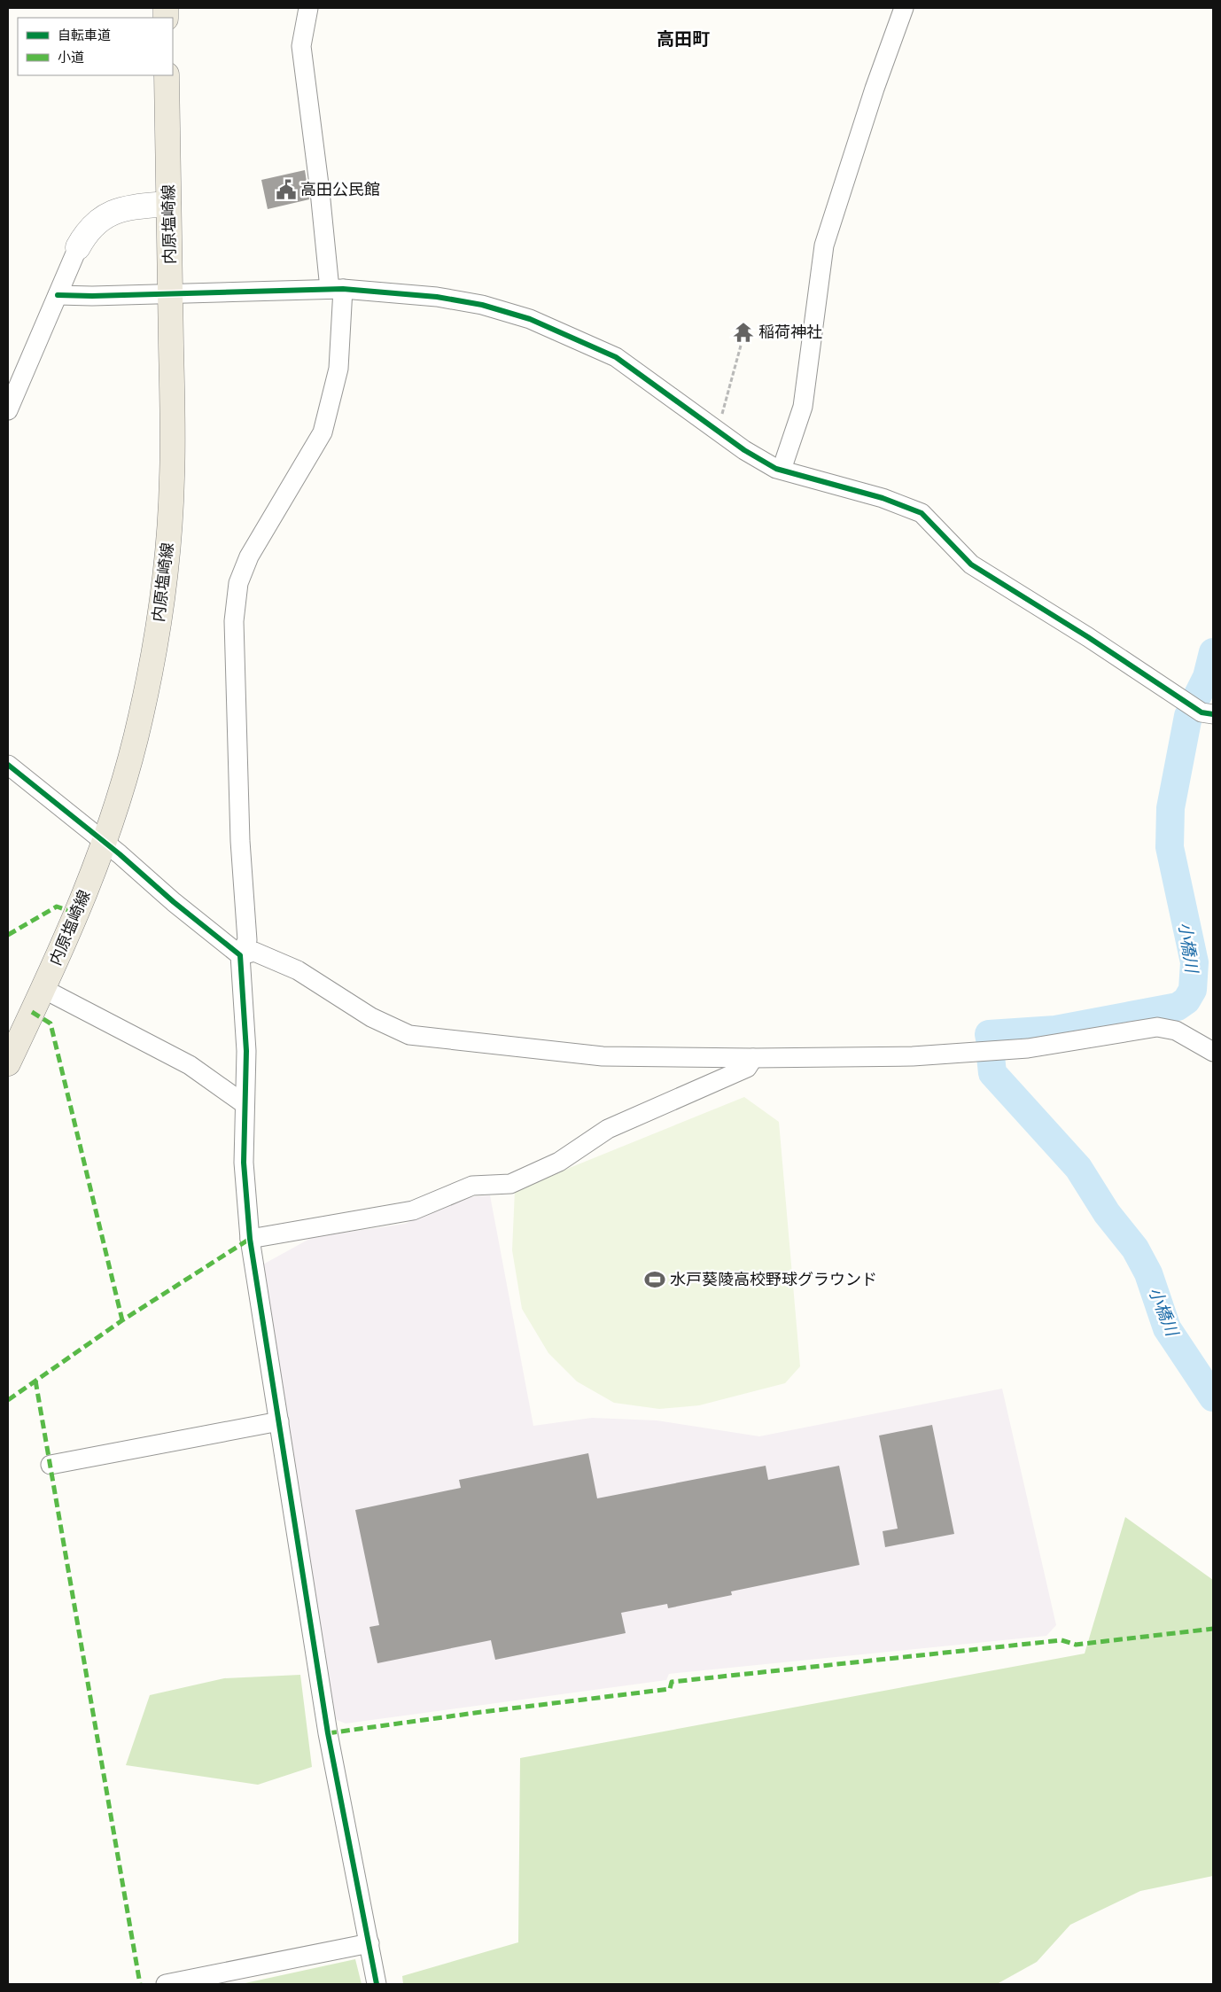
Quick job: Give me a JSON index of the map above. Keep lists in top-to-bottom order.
{
  "streets": {
    "main road": ["内原塩崎線"]
  },
  "districts": ["高田町"],
  "water": ["小橋川"],
  "places": {
    "public building": ["高田公民館"],
    "temple": ["稲荷神社"],
    "sports": ["水戸葵陵高校野球グラウンド"]
  },
  "legend": ["自転車道", "小道"]
}
